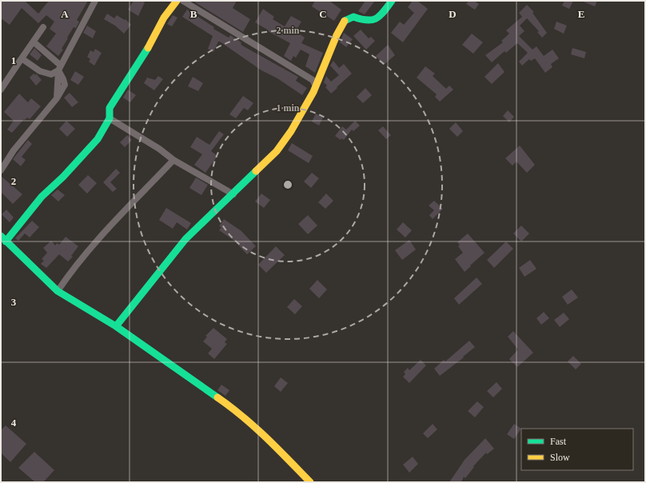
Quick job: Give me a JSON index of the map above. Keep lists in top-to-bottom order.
{
  "legend": ["Fast", "Slow"],
  "grid": {
    "columns": [
      "A",
      "B",
      "C",
      "D",
      "E"
    ],
    "rows": [
      "1",
      "2",
      "3",
      "4"
    ]
  },
  "rings": ["2 min", "1 min"]
}
